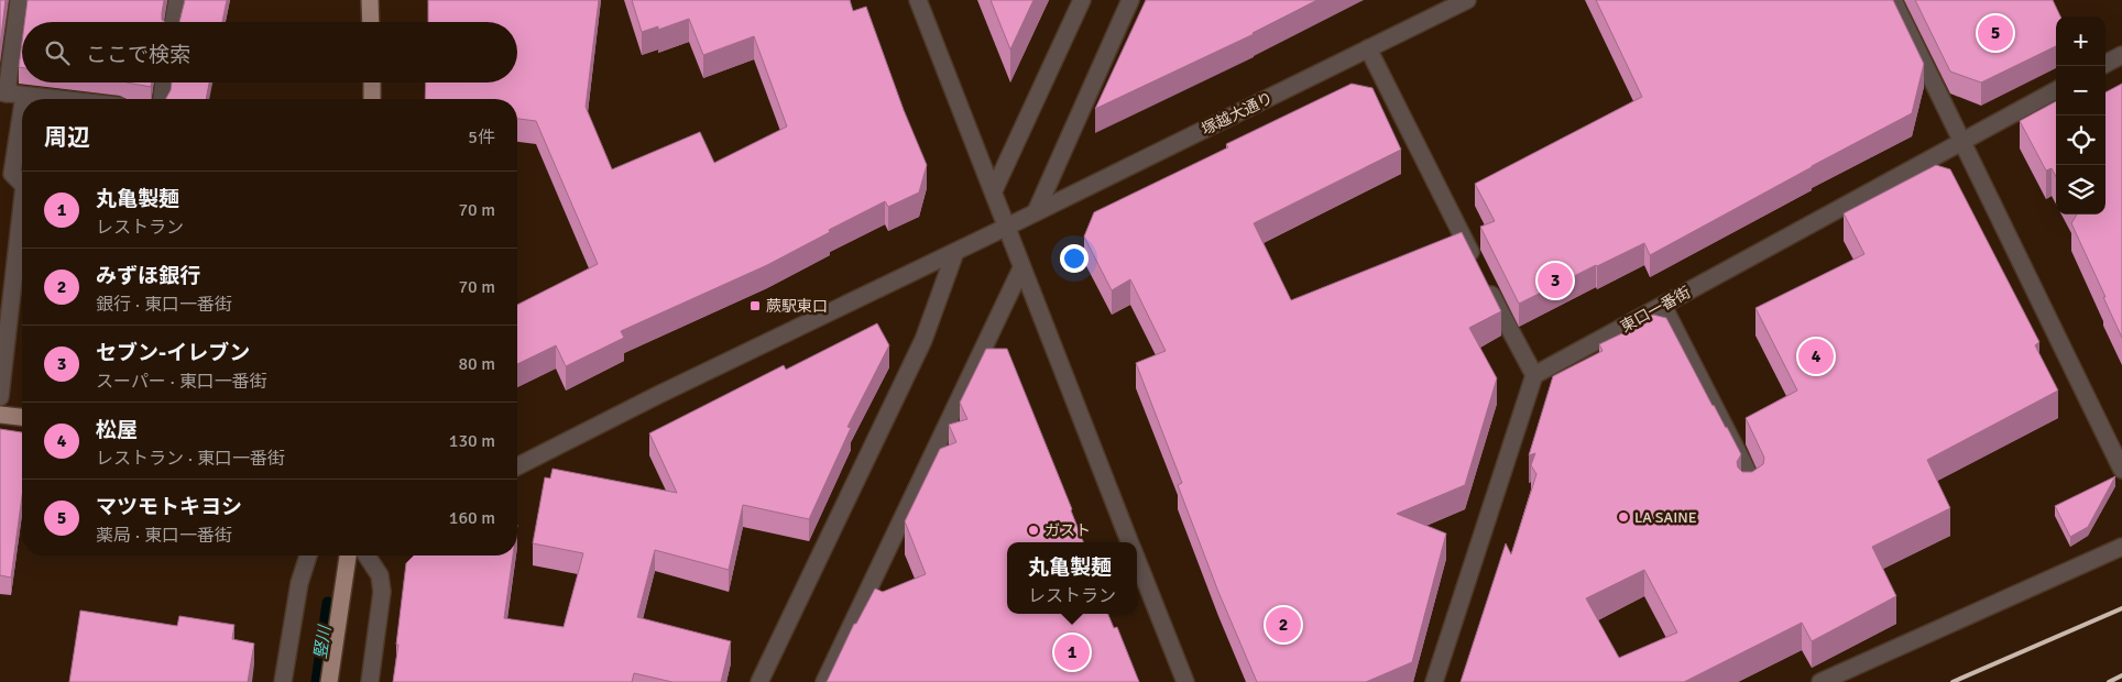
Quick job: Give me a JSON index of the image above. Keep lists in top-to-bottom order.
{
  "streets": {
    "street": ["塚越大通り", "東口一番街"]
  },
  "water": ["竪川"],
  "places": {
    "transit": ["蕨駅東口"],
    "other": ["LA SAINE", "ガスト"]
  },
  "page": {
    "pins": [
      "5",
      "3",
      "4",
      "2",
      "1"
    ],
    "map_buttons": ["+", "−"],
    "search": "ここで検索",
    "heading": ["周辺", "5件"],
    "list": [
      {
        "mark": "1",
        "name": "丸亀製麺",
        "note": "レストラン",
        "value": "70 m"
      },
      {
        "mark": "2",
        "name": "みずほ銀行",
        "note": "銀行 · 東口一番街",
        "value": "70 m"
      },
      {
        "mark": "3",
        "name": "セブン-イレブン",
        "note": "スーパー · 東口一番街",
        "value": "80 m"
      },
      {
        "mark": "4",
        "name": "松屋",
        "note": "レストラン · 東口一番街",
        "value": "130 m"
      },
      {
        "mark": "5",
        "name": "マツモトキヨシ",
        "note": "薬局 · 東口一番街",
        "value": "160 m"
      }
    ],
    "popup": ["丸亀製麺", "レストラン"]
  }
}
